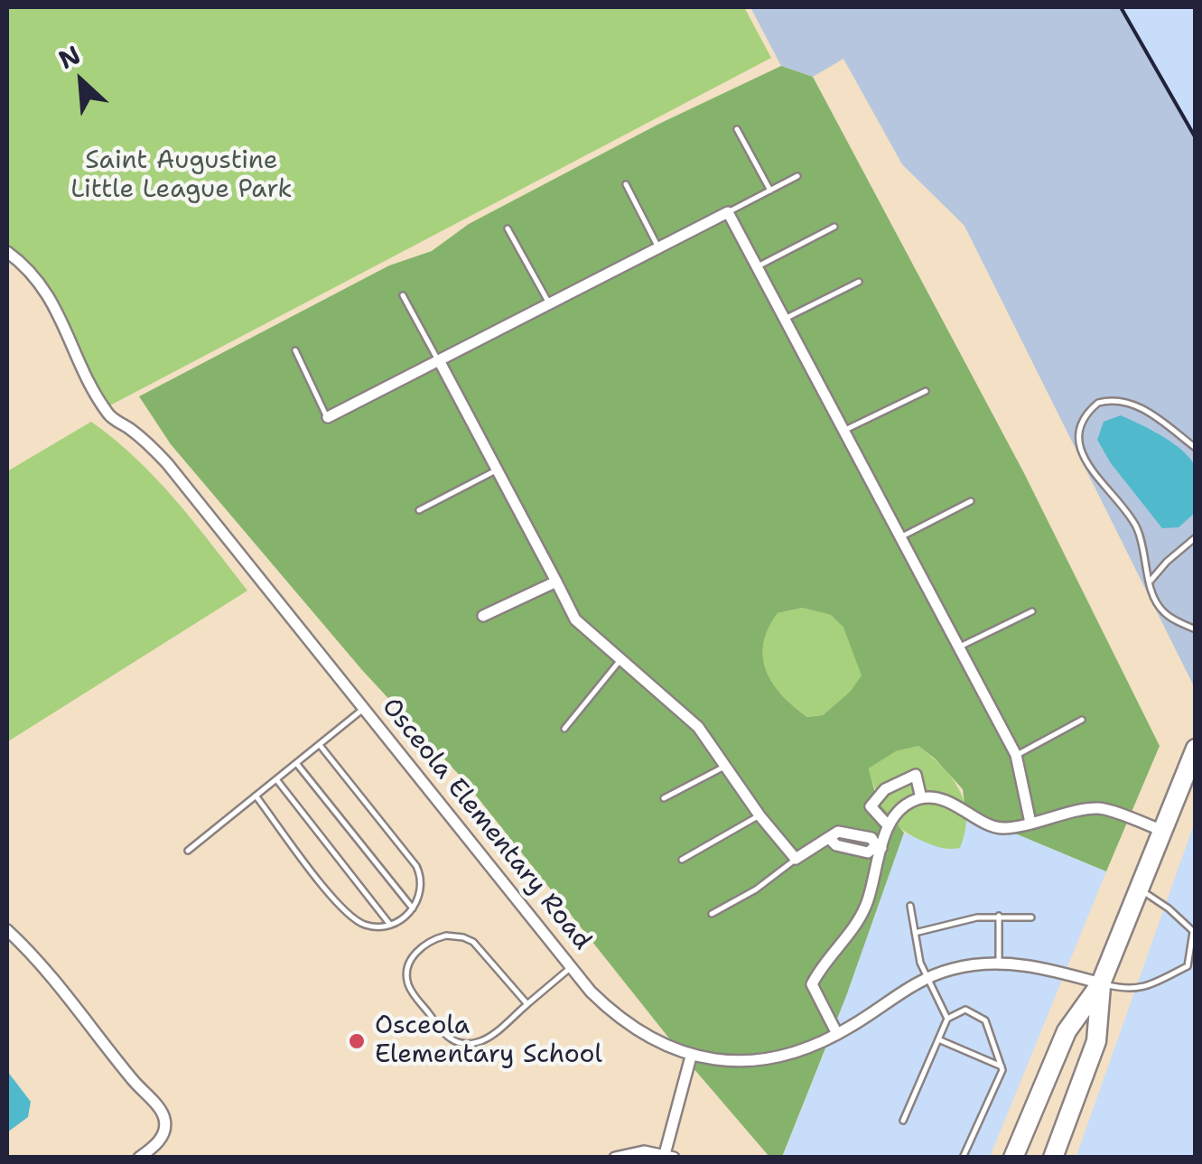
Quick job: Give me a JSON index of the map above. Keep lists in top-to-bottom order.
{
  "streets": {
    "street": ["Osceola Elementary Road"]
  },
  "parks": ["Saint Augustine Little League Park"],
  "places": ["Osceola Elementary School"],
  "north": "top left"
}
